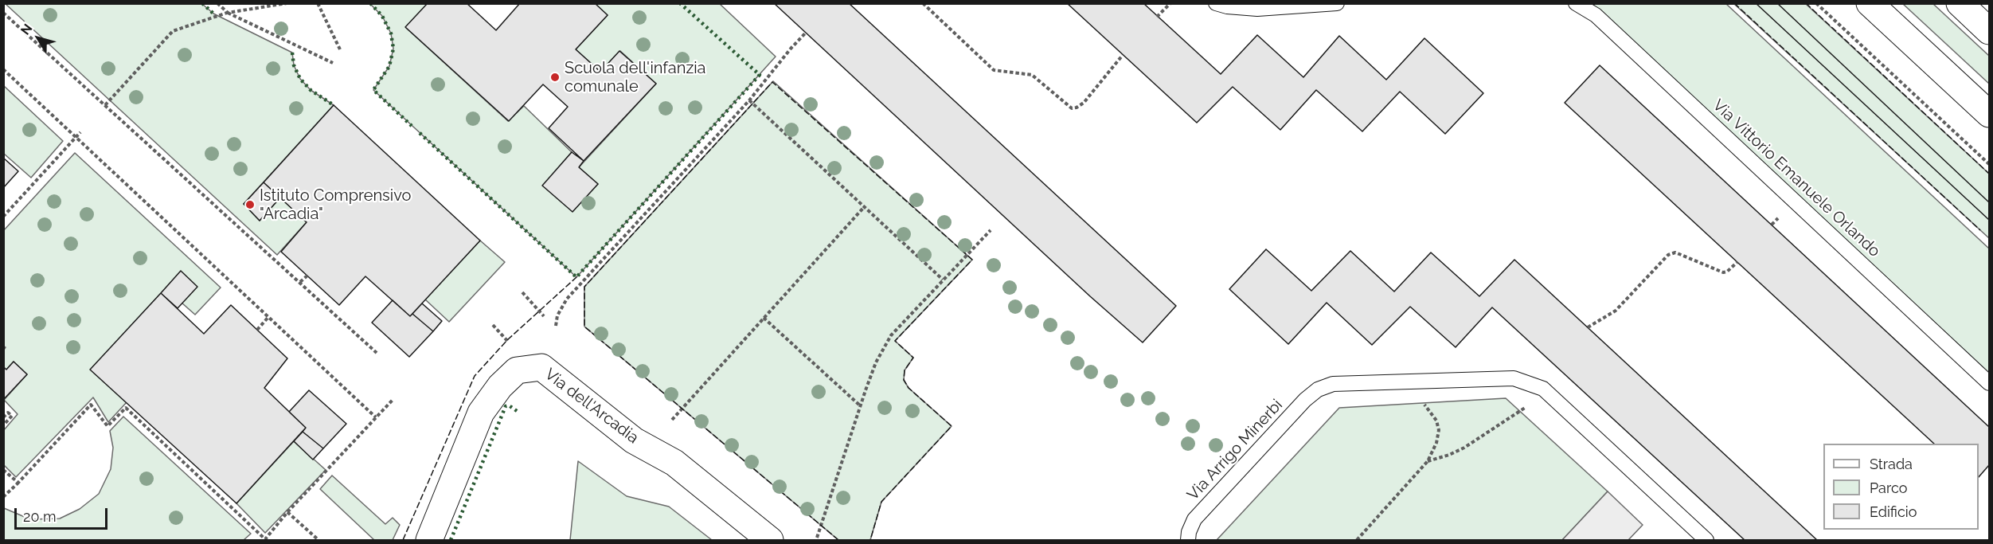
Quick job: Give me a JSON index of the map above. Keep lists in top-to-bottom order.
{
  "streets": {
    "street": ["Via dell'Arcadia"],
    "lane": ["Via Vittorio Emanuele Orlando", "Via Arrigo Minerbi"]
  },
  "places": ["Scuola dell'infanzia comunale", "Istituto Comprensivo \"Arcadia\""],
  "legend": ["Strada", "Parco", "Edificio"],
  "scale_bar": "20 m",
  "north": "top left"
}
